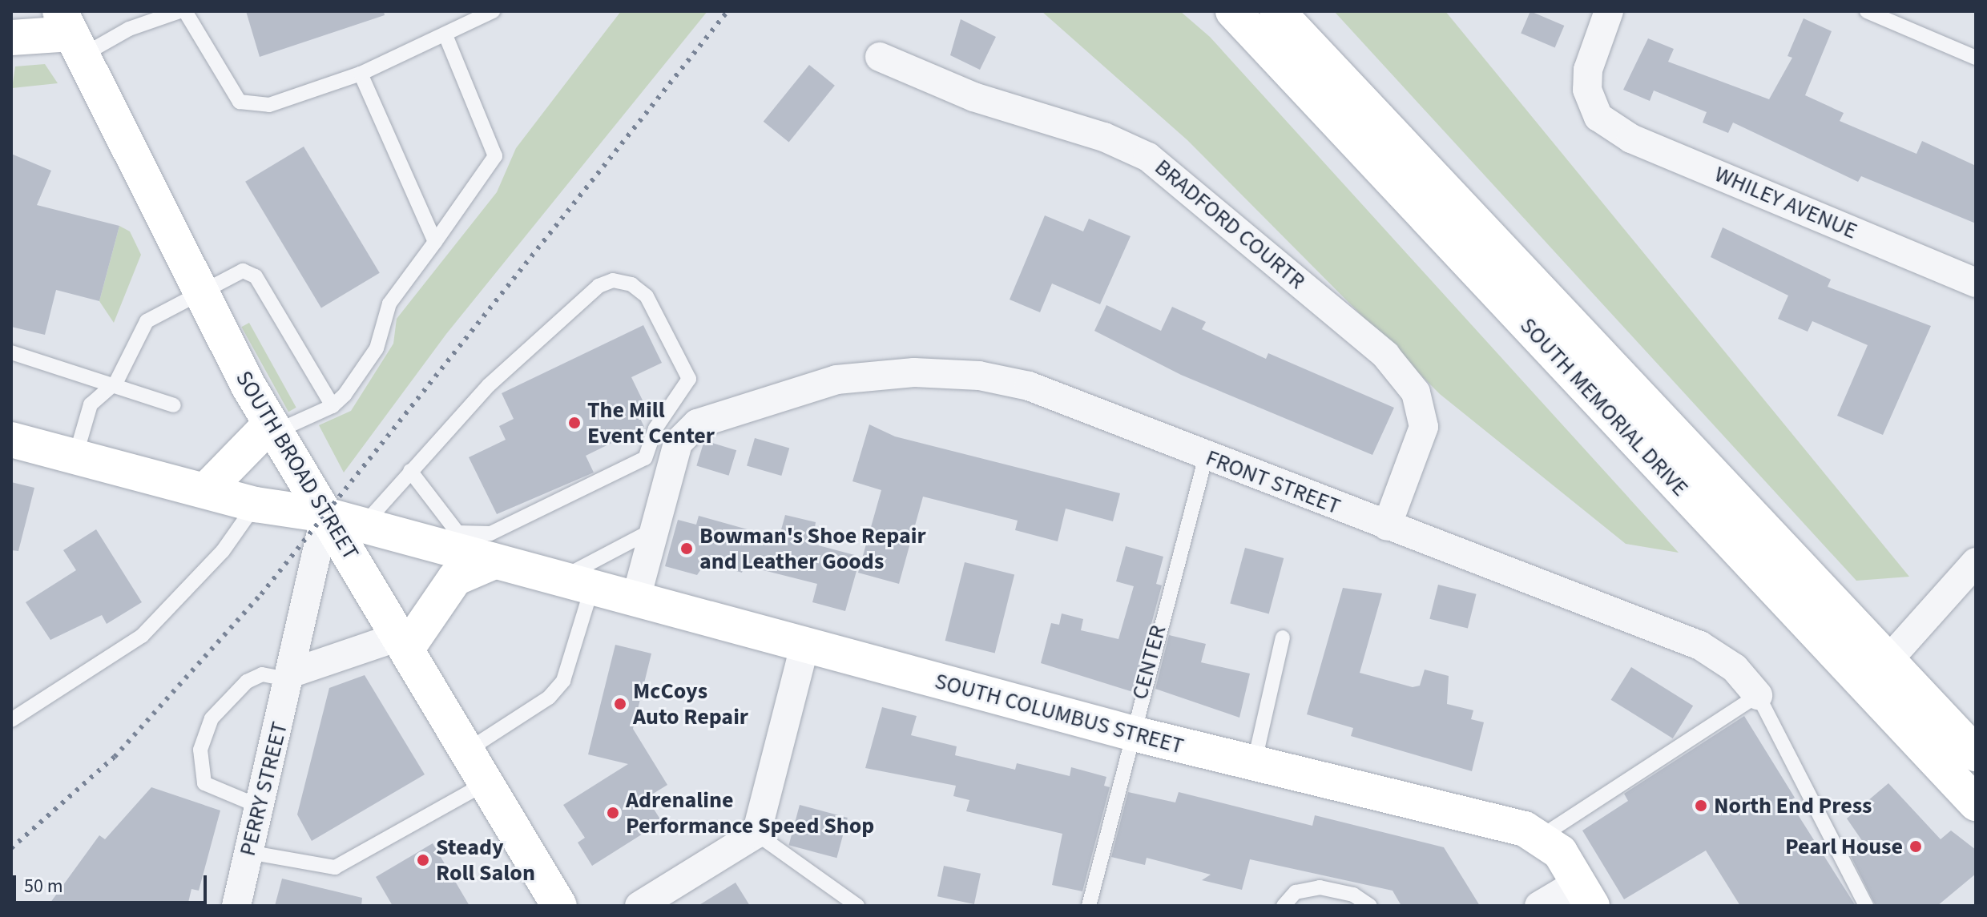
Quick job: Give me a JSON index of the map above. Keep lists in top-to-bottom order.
{
  "streets": {
    "main road": ["SOUTH MEMORIAL DRIVE", "SOUTH BROAD STREET", "SOUTH COLUMBUS STREET"],
    "street": [
      "WHILEY AVENUE",
      "BRADFORD COURTR",
      "FRONT STREET",
      "PERRY STREET"
    ],
    "lane": ["CENTER"]
  },
  "crossings": [
    ["BRADFORD COURTR", "FRONT STREET"],
    ["SOUTH BROAD STREET", "SOUTH COLUMBUS STREET"],
    ["SOUTH BROAD STREET", "PERRY STREET"],
    ["FRONT STREET", "CENTER"],
    ["FRONT STREET", "SOUTH COLUMBUS STREET"],
    ["CENTER", "SOUTH COLUMBUS STREET"],
    ["SOUTH COLUMBUS STREET", "PERRY STREET"]
  ],
  "places": [
    "The Mill Event Center",
    "Bowman's Shoe Repair and Leather Goods",
    "McCoys Auto Repair",
    "North End Press",
    "Adrenaline Performance Speed Shop",
    "Pearl House",
    "Steady Roll Salon"
  ],
  "scale_bar": "50 m"
}
